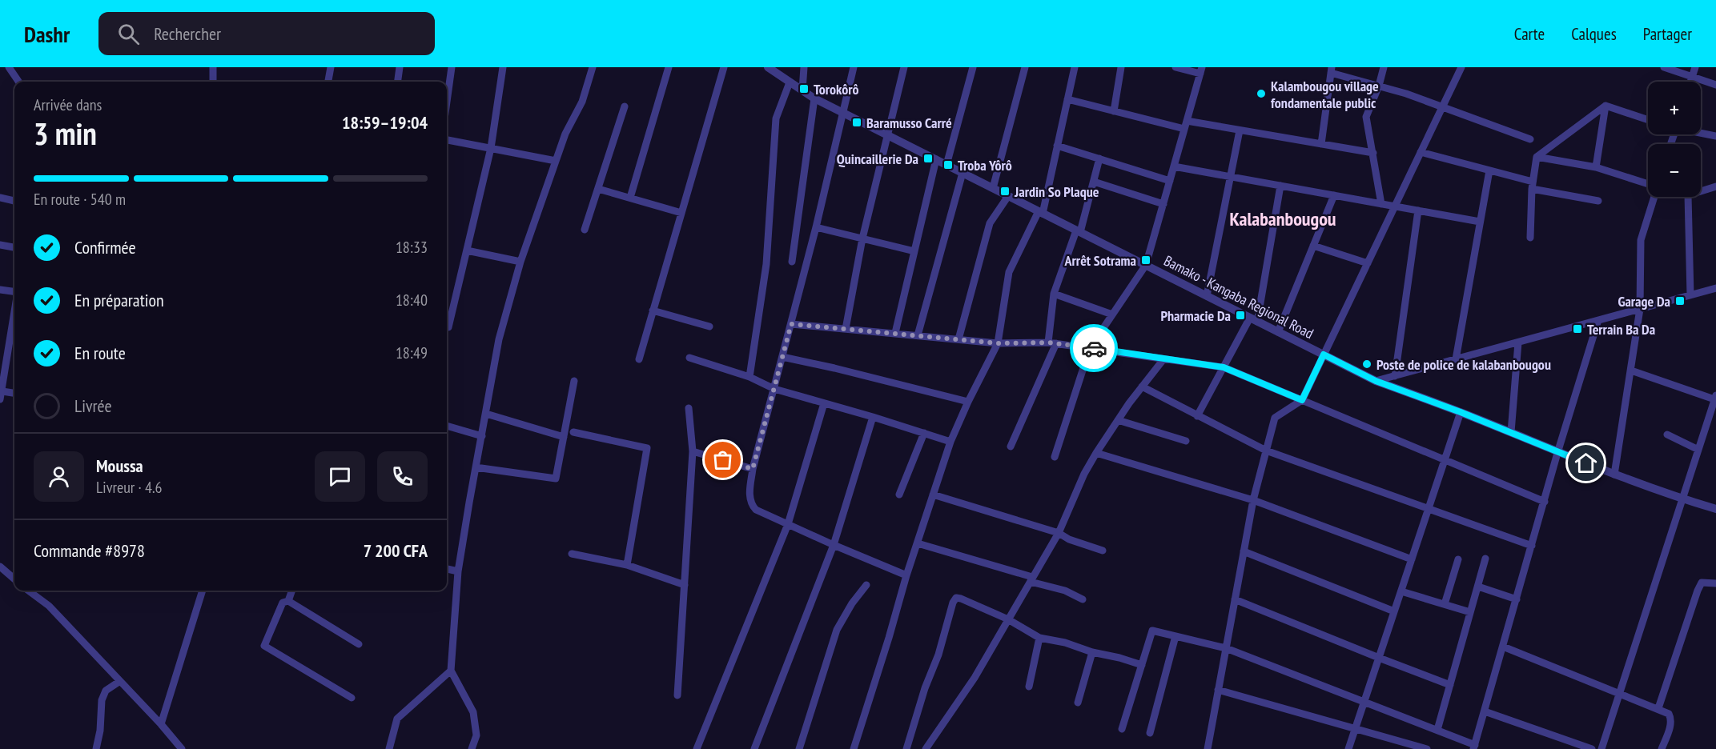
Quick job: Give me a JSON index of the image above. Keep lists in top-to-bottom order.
{
  "streets": {
    "street": ["Bamako - Kangaba Regional Road"]
  },
  "districts": ["Kalabanbougou"],
  "places": {
    "transit": [
      "Torokôrô",
      "Baramusso Carré",
      "Quincaillerie Da",
      "Troba Yôrô",
      "Jardin So Plaque",
      "Arrêt Sotrama",
      "Garage Da",
      "Pharmacie Da",
      "Terrain Ba Da"
    ],
    "other": ["Kalambougou village fondamentale public", "Poste de police de kalabanbougou"]
  },
  "page": {
    "header": "Dashr",
    "search": "Rechercher",
    "nav": ["Carte", "Calques", "Partager"],
    "map_buttons": ["+", "−"],
    "heading": ["3 min", "Arrivée dans", "18:59–19:04"],
    "panel": [
      "Moussa",
      "Livreur · 4.6",
      "Commande #8978",
      "7 200 CFA"
    ],
    "bar": "En route · 540 m",
    "list": [
      ["Confirmée", "18:33"],
      ["En préparation", "18:40"],
      ["En route", "18:49"],
      "Livrée"
    ]
  }
}
